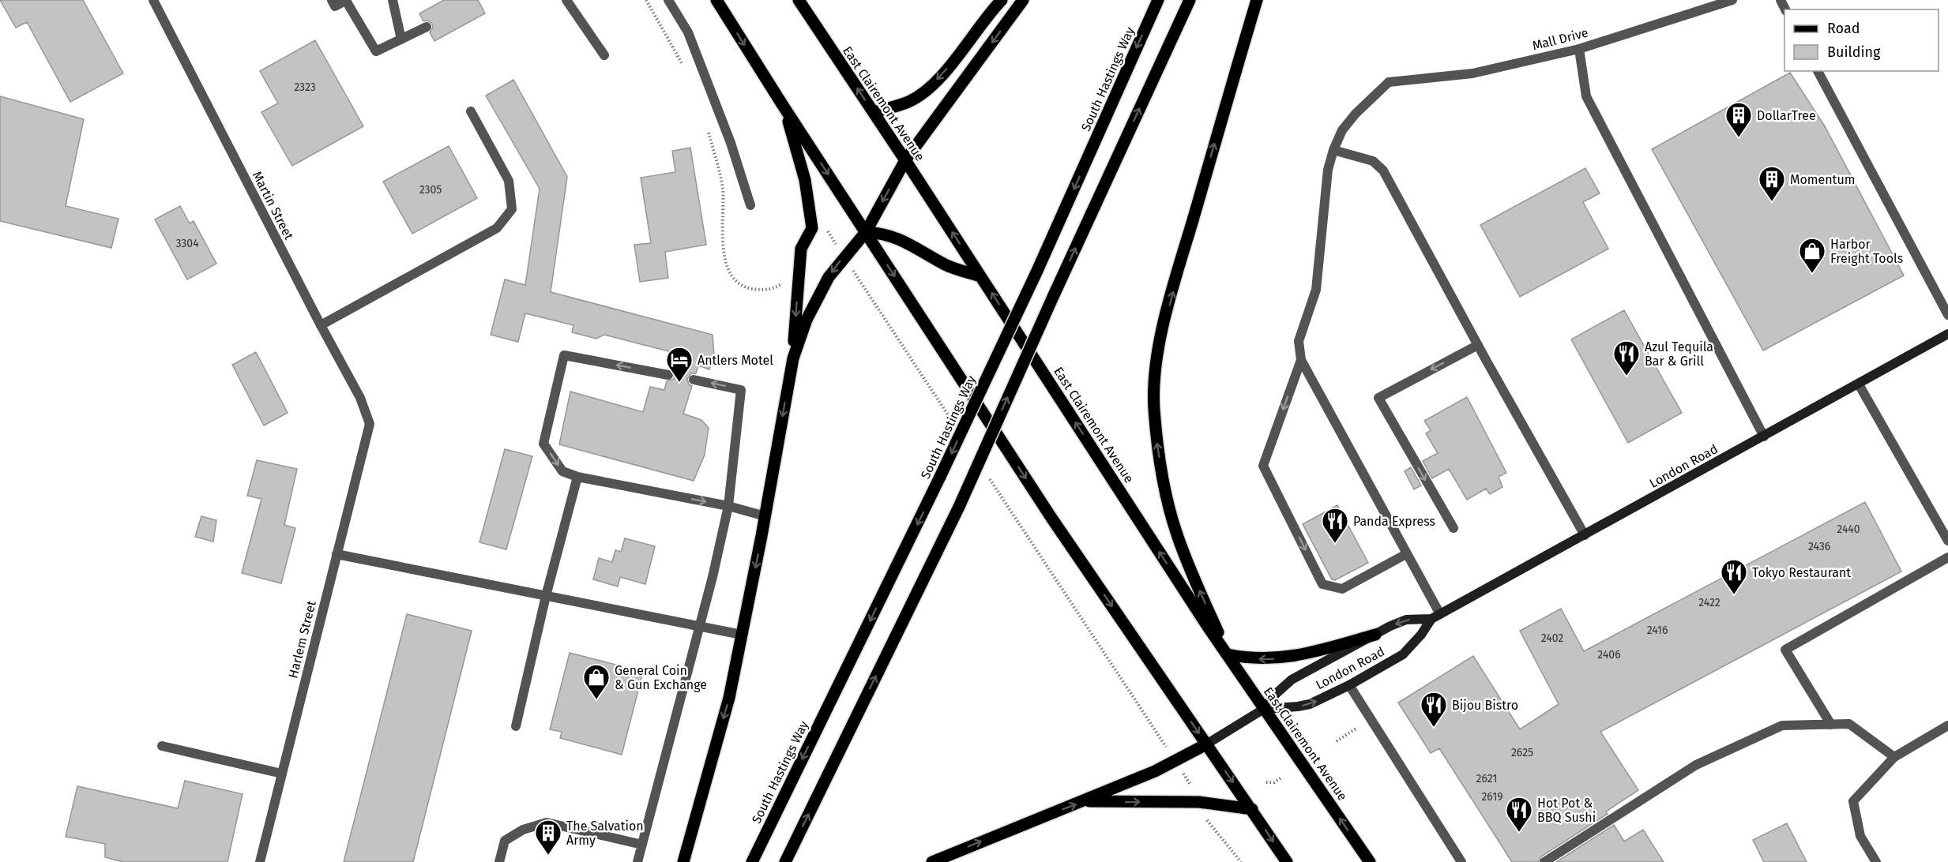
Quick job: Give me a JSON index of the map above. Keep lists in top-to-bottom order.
{
  "streets": {
    "main road": ["South Hastings Way", "East Clairemont Avenue"],
    "street": [
      "Mall Drive",
      "Martin Street",
      "London Road",
      "Harlem Street"
    ]
  },
  "crossings": [
    ["East Clairemont Avenue", "London Road"],
    ["Martin Street", "Harlem Street"]
  ],
  "places": {
    "building": ["DollarTree", "Momentum", "The Salvation Army"],
    "shop": ["Harbor Freight Tools", "General Coin & Gun Exchange"],
    "restaurant": [
      "Azul Tequila Bar & Grill",
      "Panda Express",
      "Tokyo Restaurant",
      "Bijou Bistro",
      "Hot Pot & BBQ Sushi"
    ],
    "hotel": ["Antlers Motel"]
  },
  "house_numbers": [
    "2323",
    "2305",
    "3304",
    "2440",
    "2436",
    "2422",
    "2416",
    "2402",
    "2406",
    "2625",
    "2621",
    "2619"
  ],
  "legend": ["Road", "Building"]
}
